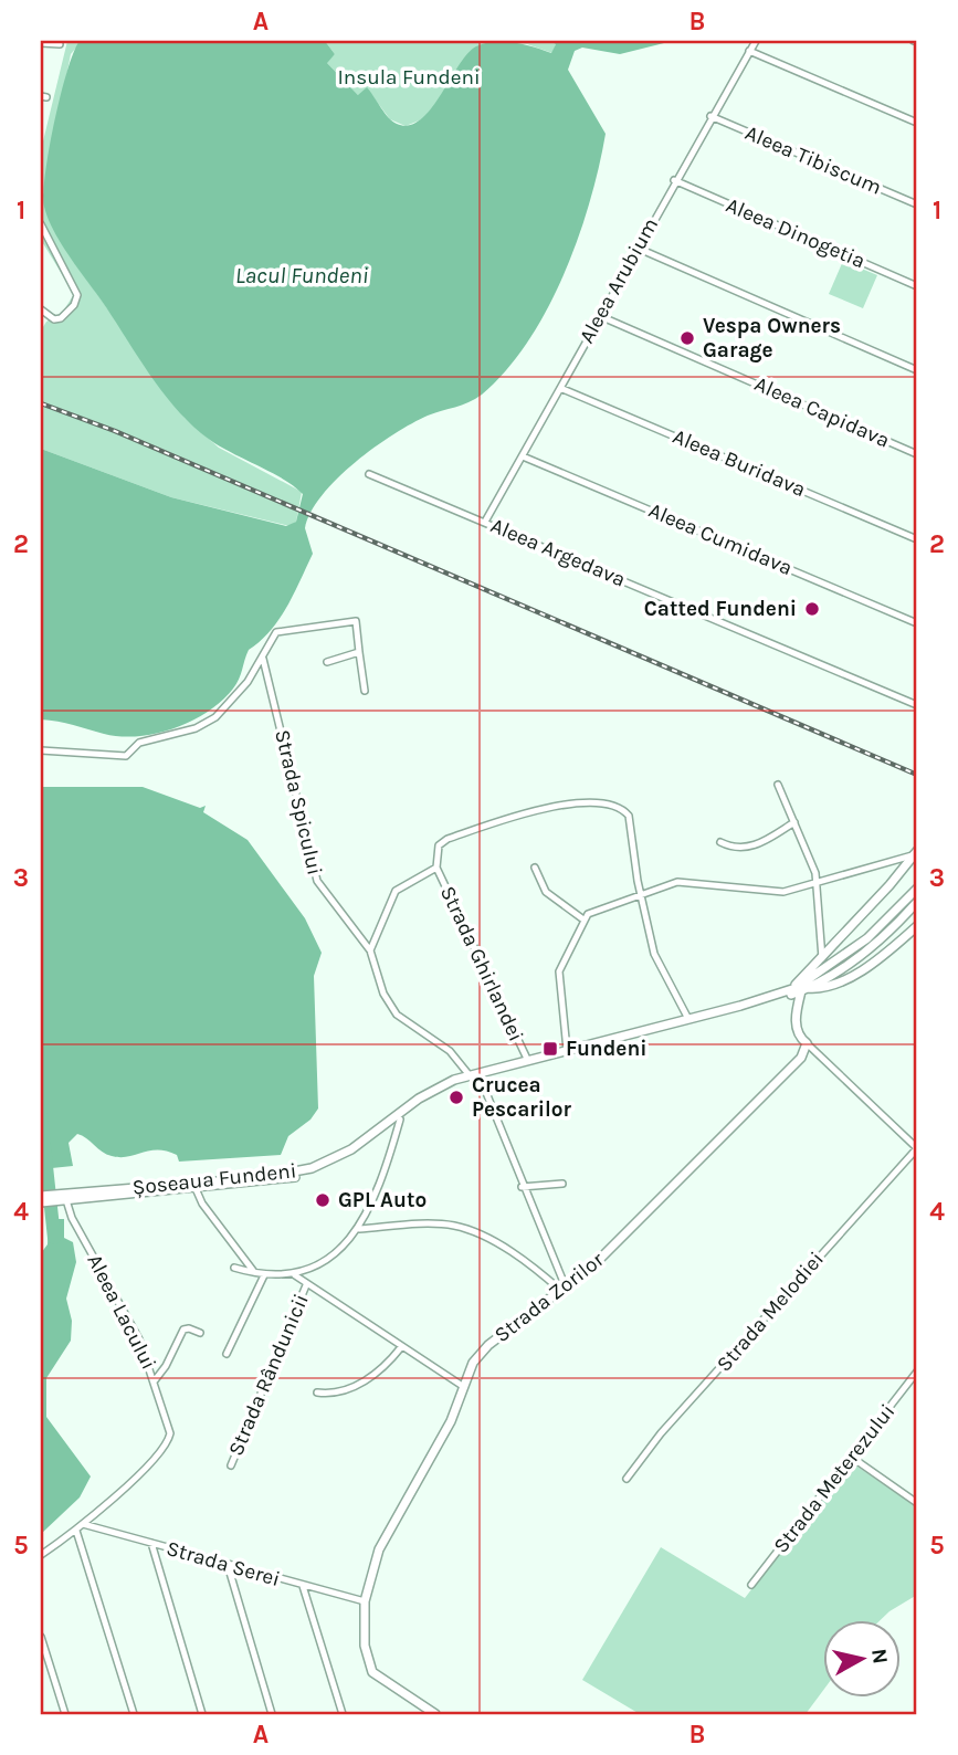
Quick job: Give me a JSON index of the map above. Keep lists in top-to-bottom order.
{
  "streets": {
    "main road": ["Șoseaua Fundeni", "Strada Zorilor"],
    "street": [
      "Aleea Tibiscum",
      "Aleea Dinogetia",
      "Aleea Arubium",
      "Aleea Capidava",
      "Aleea Buridava",
      "Aleea Cumidava",
      "Aleea Argedava",
      "Strada Spicului",
      "Strada Ghirlandei",
      "Aleea Lacului",
      "Strada Melodiei",
      "Strada Rândunicii",
      "Strada Meterezului",
      "Strada Serei"
    ]
  },
  "crossings": [
    ["Aleea Tibiscum", "Aleea Arubium"],
    ["Aleea Dinogetia", "Aleea Arubium"],
    ["Aleea Arubium", "Aleea Capidava"],
    ["Aleea Arubium", "Aleea Buridava"],
    ["Aleea Arubium", "Aleea Cumidava"],
    ["Aleea Arubium", "Aleea Argedava"],
    ["Strada Spicului", "Șoseaua Fundeni"],
    ["Strada Ghirlandei", "Șoseaua Fundeni"],
    ["Șoseaua Fundeni", "Aleea Lacului"],
    ["Strada Zorilor", "Strada Serei"],
    ["Aleea Lacului", "Strada Serei"]
  ],
  "water": ["Lacul Fundeni"],
  "parks": ["Insula Fundeni"],
  "places": {
    "other": [
      "Vespa Owners Garage",
      "Catted Fundeni",
      "Crucea Pescarilor",
      "GPL Auto"
    ],
    "transit": ["Fundeni"]
  },
  "north": "right",
  "grid": {
    "columns": ["A", "B"],
    "rows": [
      "1",
      "2",
      "3",
      "4",
      "5"
    ]
  }
}
